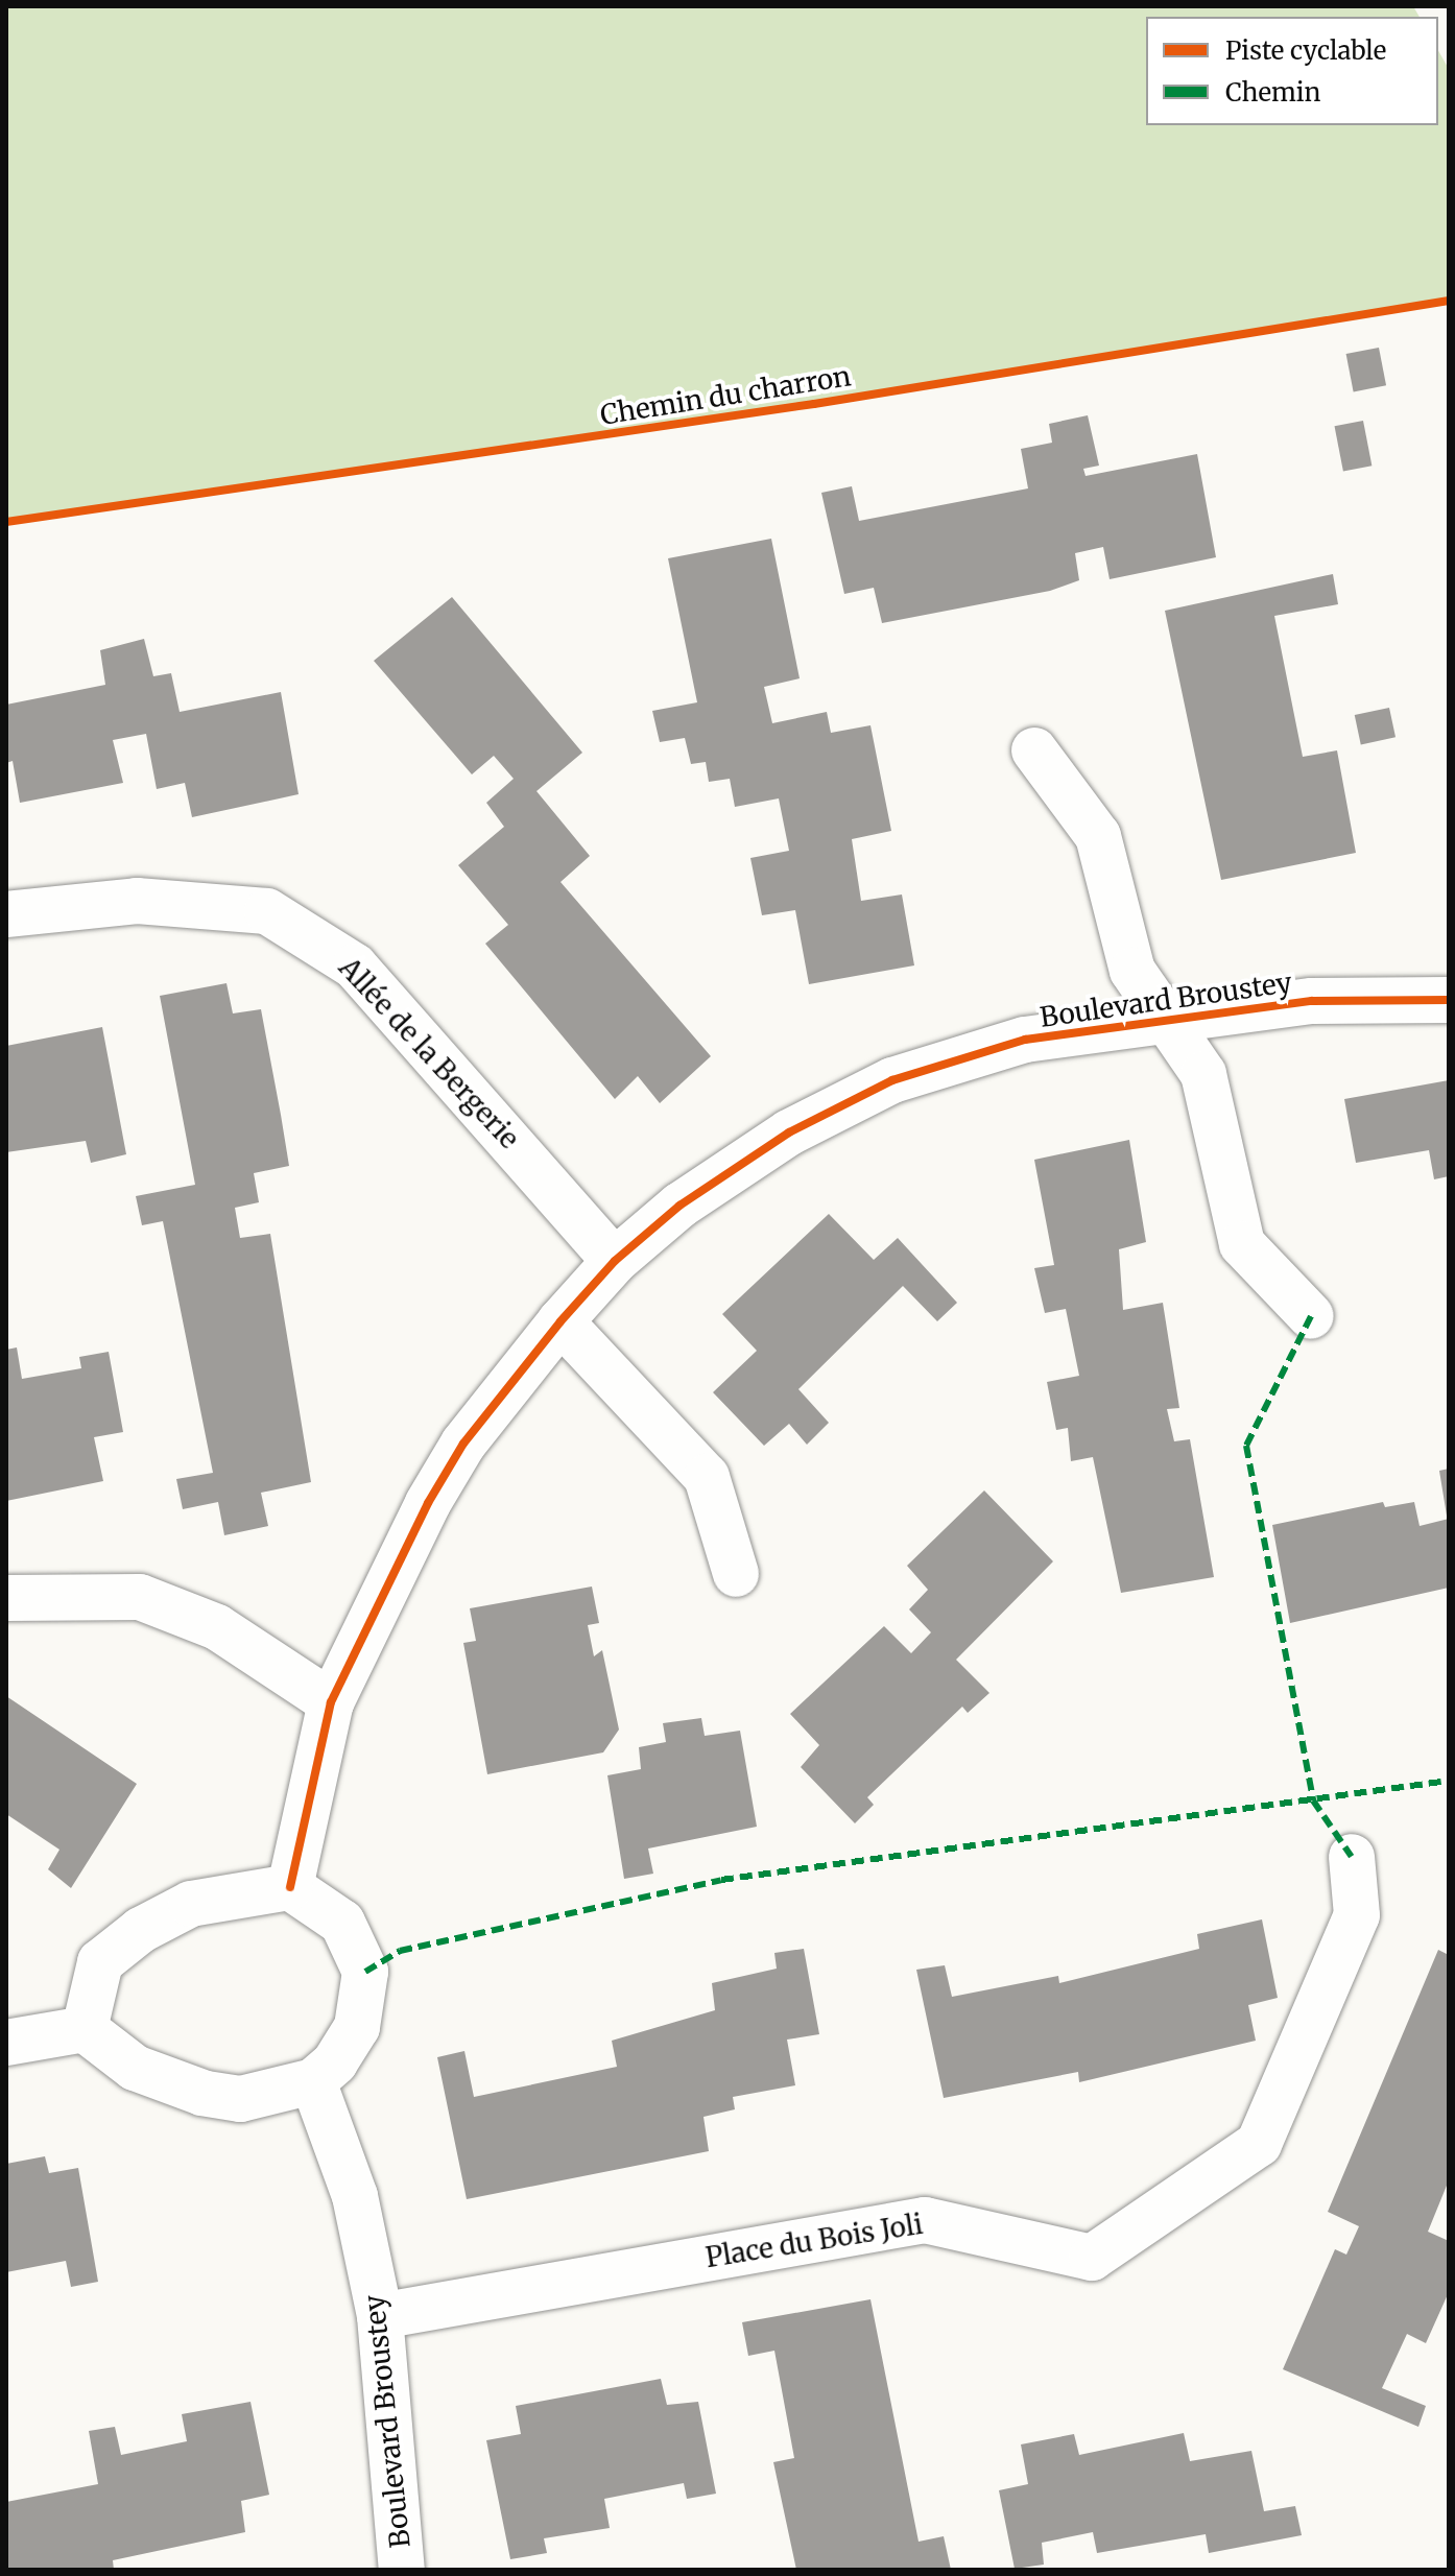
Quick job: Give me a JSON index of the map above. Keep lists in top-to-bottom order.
{
  "streets": {
    "street": ["Boulevard Broustey", "Allée de la Bergerie", "Place du Bois Joli"],
    "cycle path": ["Chemin du charron"]
  },
  "crossings": [
    ["Boulevard Broustey", "Allée de la Bergerie"],
    ["Boulevard Broustey", "Place du Bois Joli"]
  ],
  "legend": ["Piste cyclable", "Chemin"]
}
